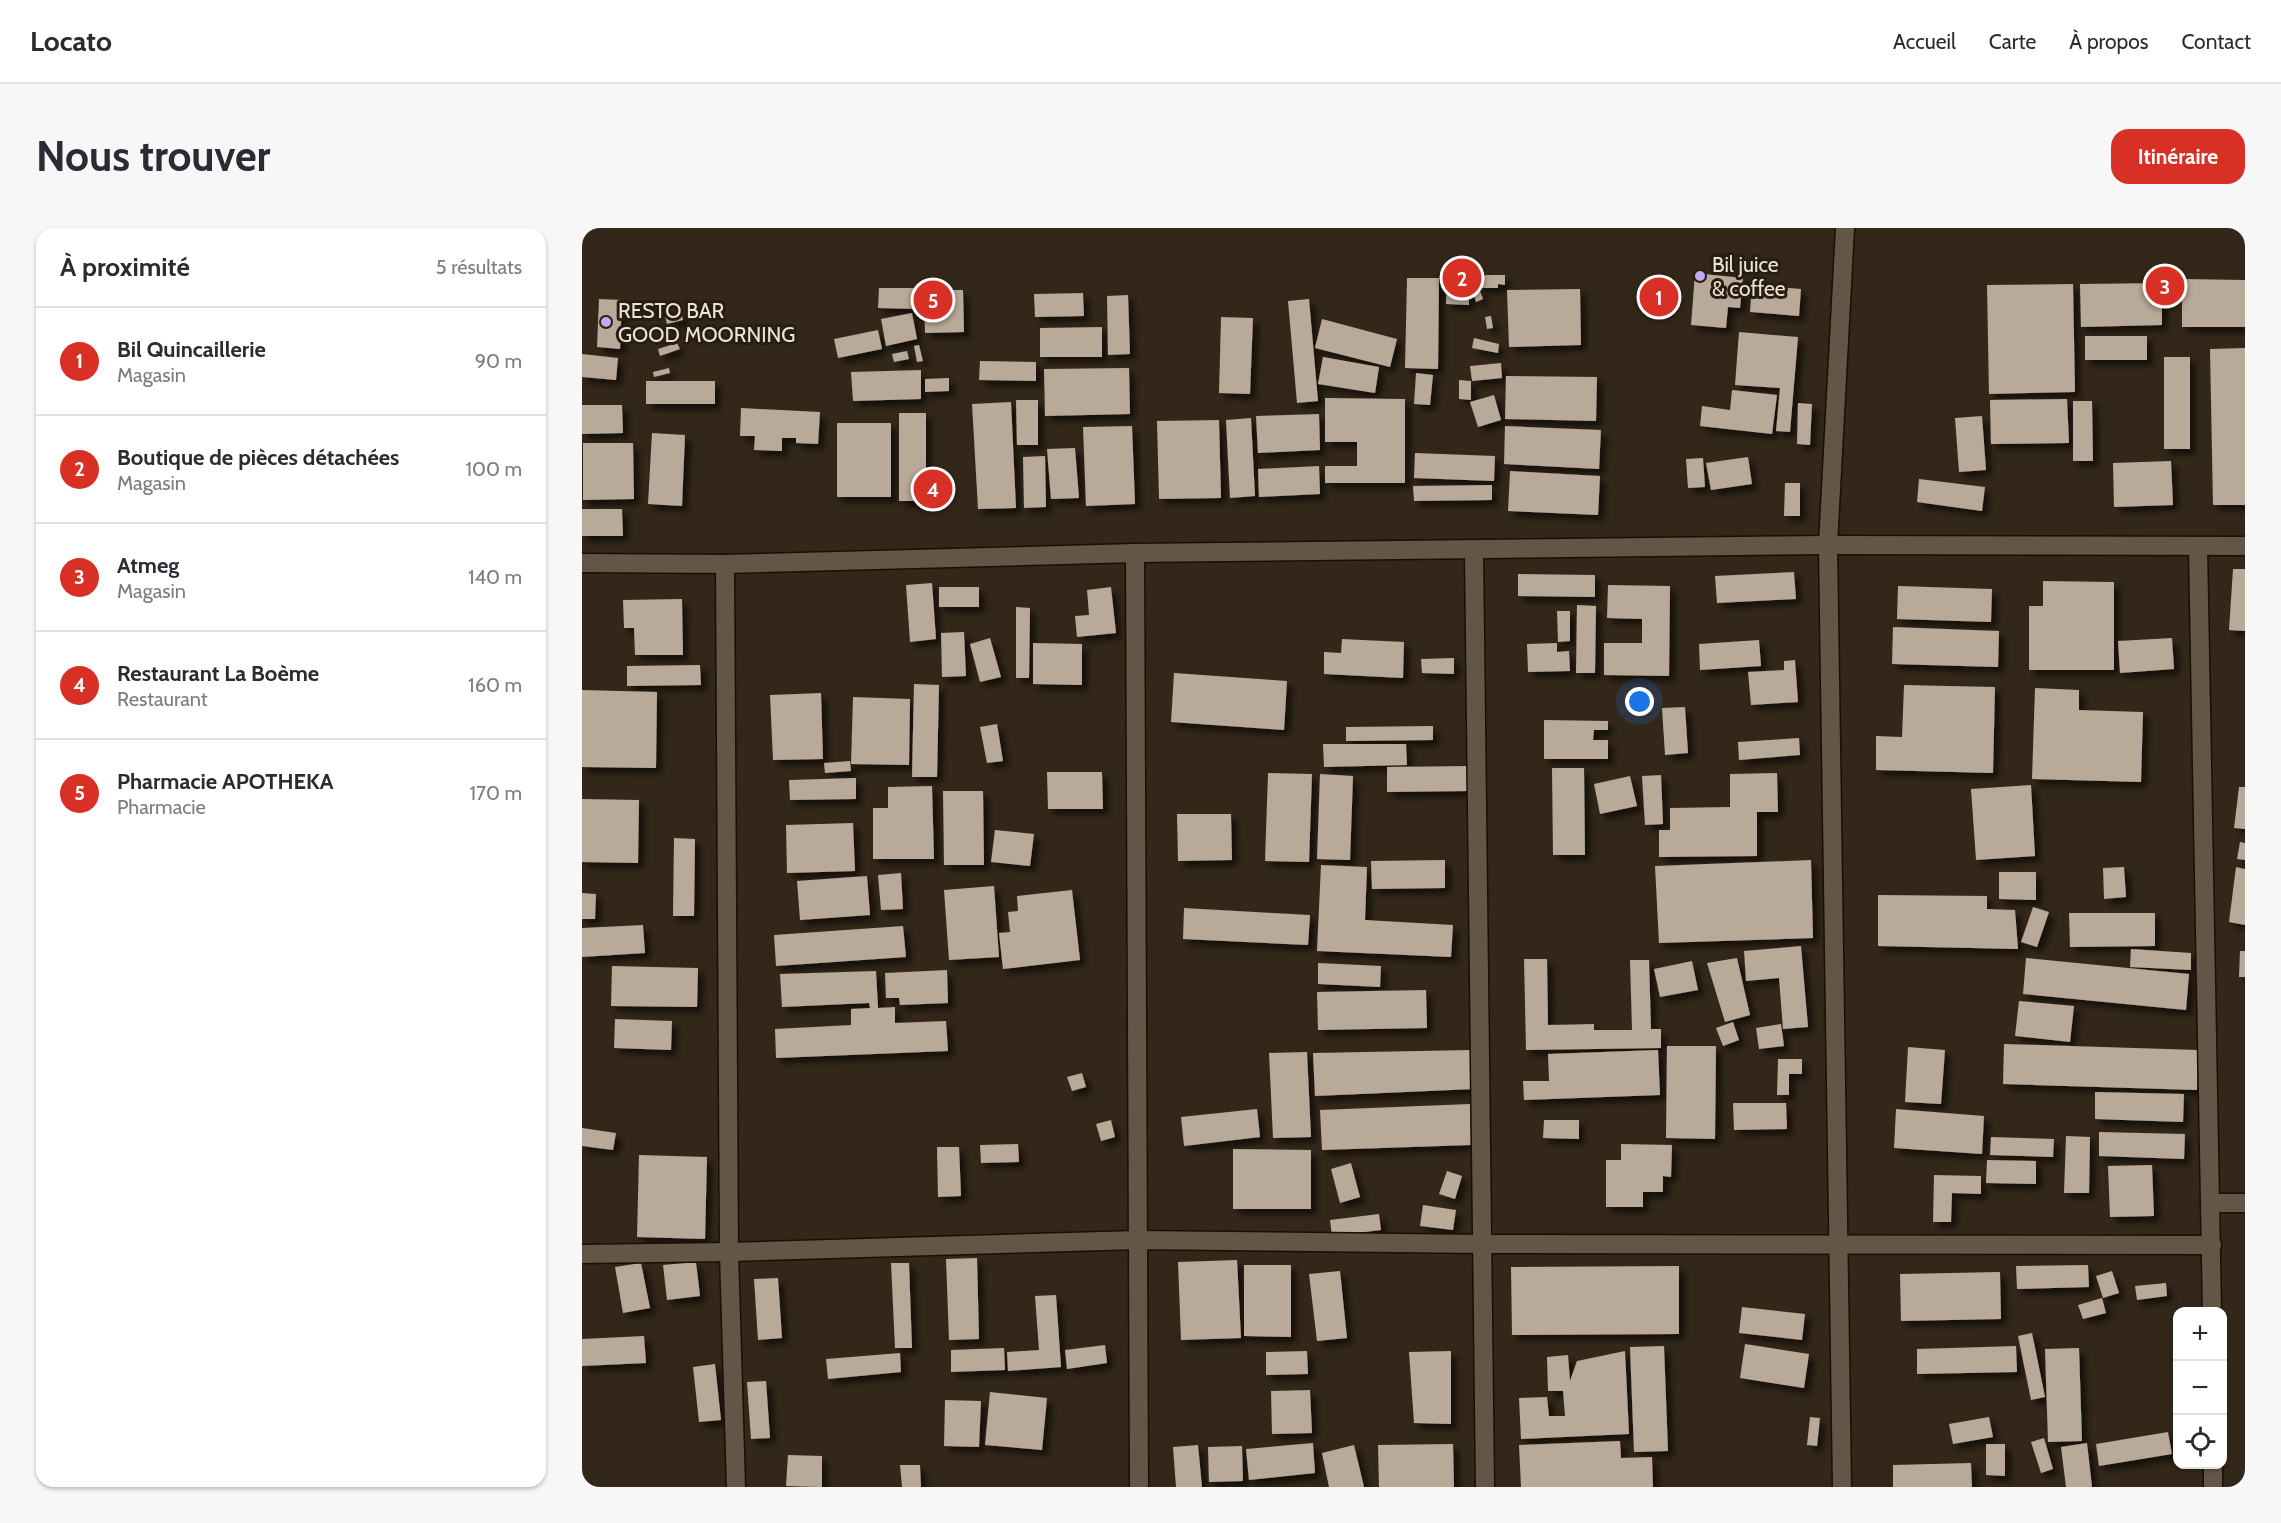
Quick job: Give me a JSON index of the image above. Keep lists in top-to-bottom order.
{
  "places": ["Bil juice & coffee", "RESTO BAR GOOD MOORNING"],
  "page": {
    "header": "Locato",
    "nav": [
      "Accueil",
      "Carte",
      "À propos",
      "Contact"
    ],
    "buttons": "Itinéraire",
    "title": "Nous trouver",
    "heading": ["À proximité", "5 résultats"],
    "pins": [
      "2",
      "3",
      "1",
      "5",
      "4"
    ],
    "list": [
      {
        "mark": "1",
        "name": "Bil Quincaillerie",
        "note": "Magasin",
        "value": "90 m"
      },
      {
        "mark": "2",
        "name": "Boutique de pièces détachées",
        "note": "Magasin",
        "value": "100 m"
      },
      {
        "mark": "3",
        "name": "Atmeg",
        "note": "Magasin",
        "value": "140 m"
      },
      {
        "mark": "4",
        "name": "Restaurant La Boème",
        "note": "Restaurant",
        "value": "160 m"
      },
      {
        "mark": "5",
        "name": "Pharmacie APOTHEKA",
        "note": "Pharmacie",
        "value": "170 m"
      }
    ],
    "map_buttons": ["+", "−"]
  }
}
